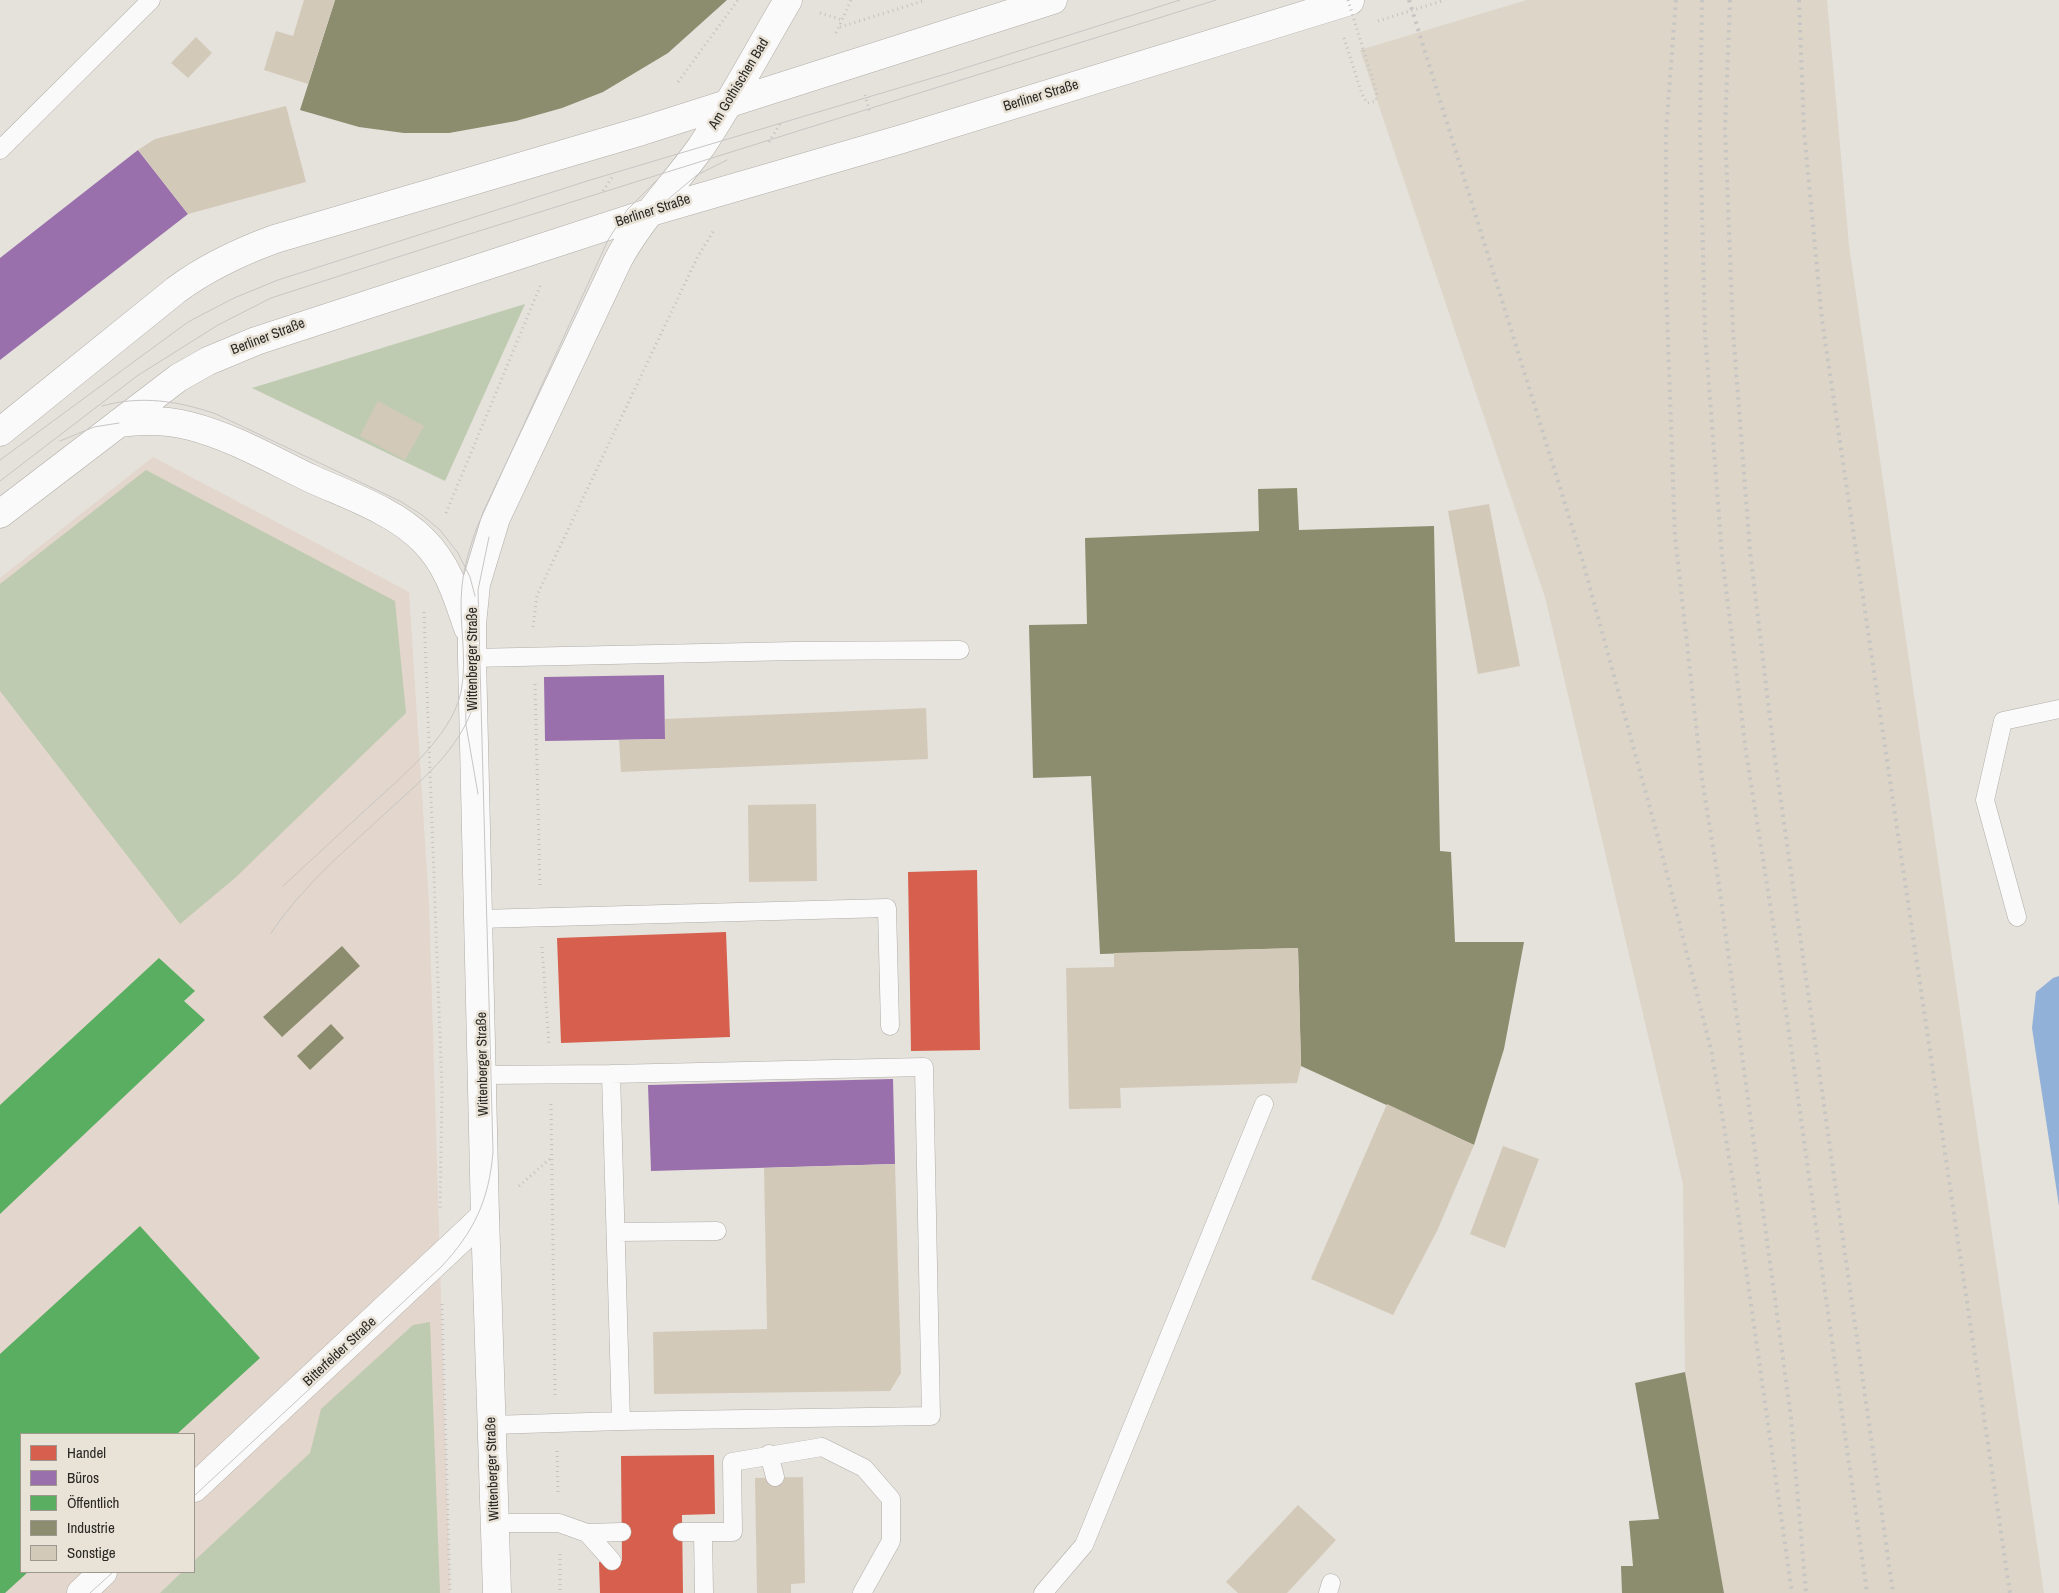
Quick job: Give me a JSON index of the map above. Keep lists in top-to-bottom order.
{
  "streets": {
    "main road": [
      "Am Gothischen Bad",
      "Berliner Straße",
      "Wittenberger Straße",
      "Bitterfelder Straße"
    ]
  },
  "crossings": [
    ["Am Gothischen Bad", "Berliner Straße"],
    ["Am Gothischen Bad", "Wittenberger Straße"],
    ["Berliner Straße", "Wittenberger Straße"],
    ["Wittenberger Straße", "Bitterfelder Straße"]
  ],
  "legend": [
    "Handel",
    "Büros",
    "Öffentlich",
    "Industrie",
    "Sonstige"
  ]
}
